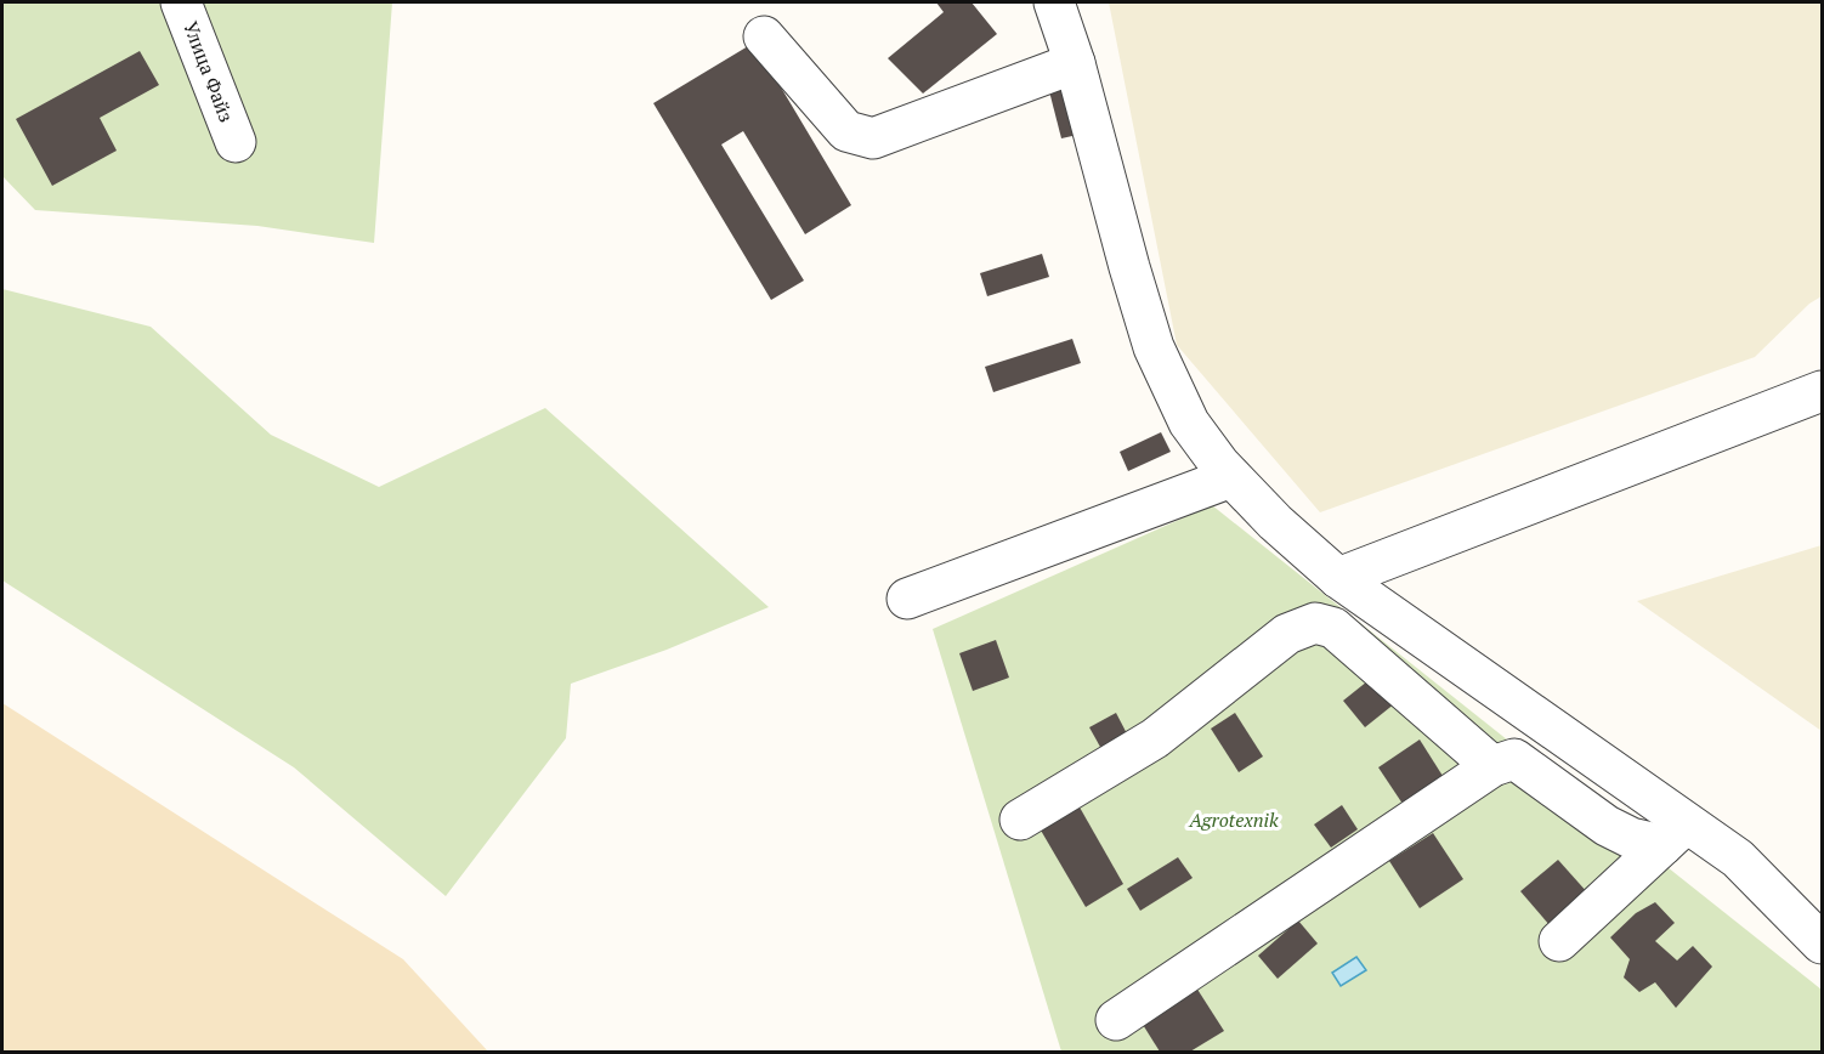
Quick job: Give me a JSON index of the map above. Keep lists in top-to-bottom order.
{
  "streets": {
    "street": ["Улица Файз"]
  },
  "parks": ["Agrotexnik"]
}
